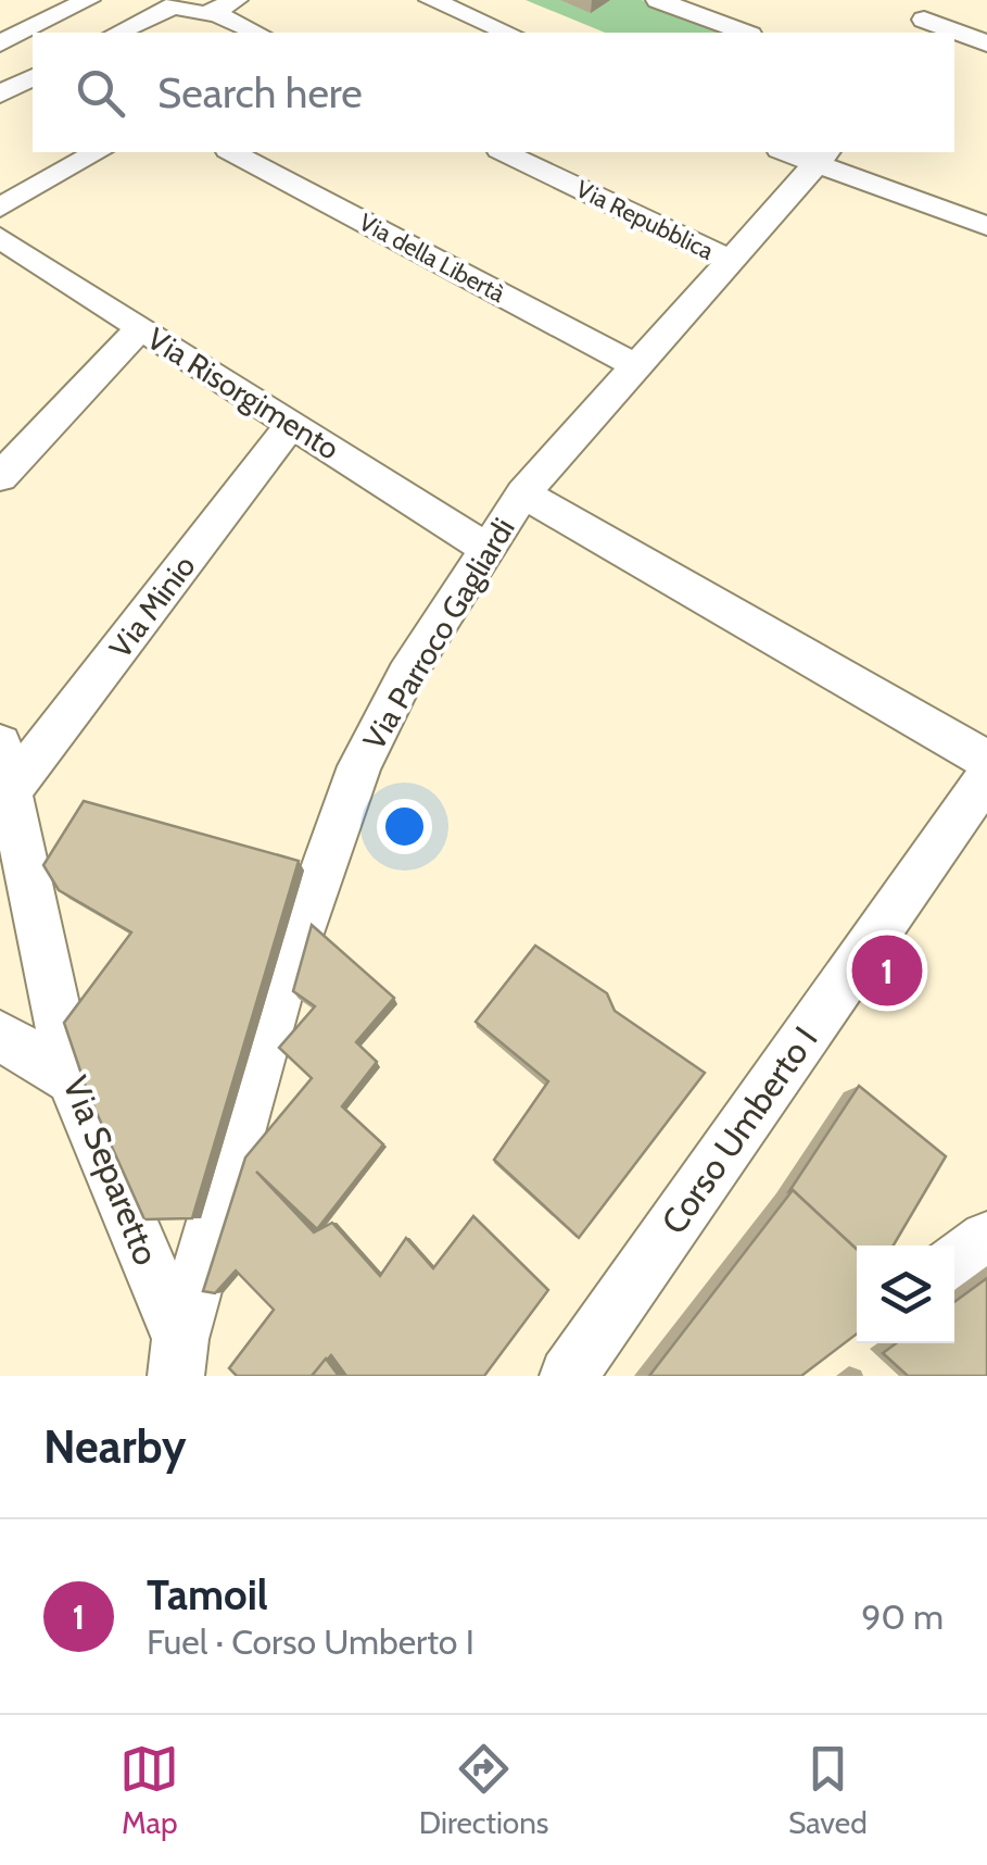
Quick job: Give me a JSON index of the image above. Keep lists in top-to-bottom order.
{
  "streets": {
    "street": [
      "Via Repubblica",
      "Via della Libertà",
      "Via Risorgimento",
      "Via Minio",
      "Via Parroco Gagliardi",
      "Corso Umberto I",
      "Via Separetto"
    ]
  },
  "crossings": [
    ["Via Repubblica", "Via Parroco Gagliardi"],
    ["Via della Libertà", "Via Parroco Gagliardi"],
    ["Via Risorgimento", "Via Minio"],
    ["Via Risorgimento", "Via Parroco Gagliardi"],
    ["Via Minio", "Via Separetto"],
    ["Via Parroco Gagliardi", "Via Separetto"]
  ],
  "page": {
    "search": "Search here",
    "pins": "1",
    "heading": "Nearby",
    "list": [
      {
        "mark": "1",
        "name": "Tamoil",
        "note": "Fuel · Corso Umberto I",
        "value": "90 m"
      }
    ],
    "nav": ["Map", "Directions", "Saved"]
  }
}
